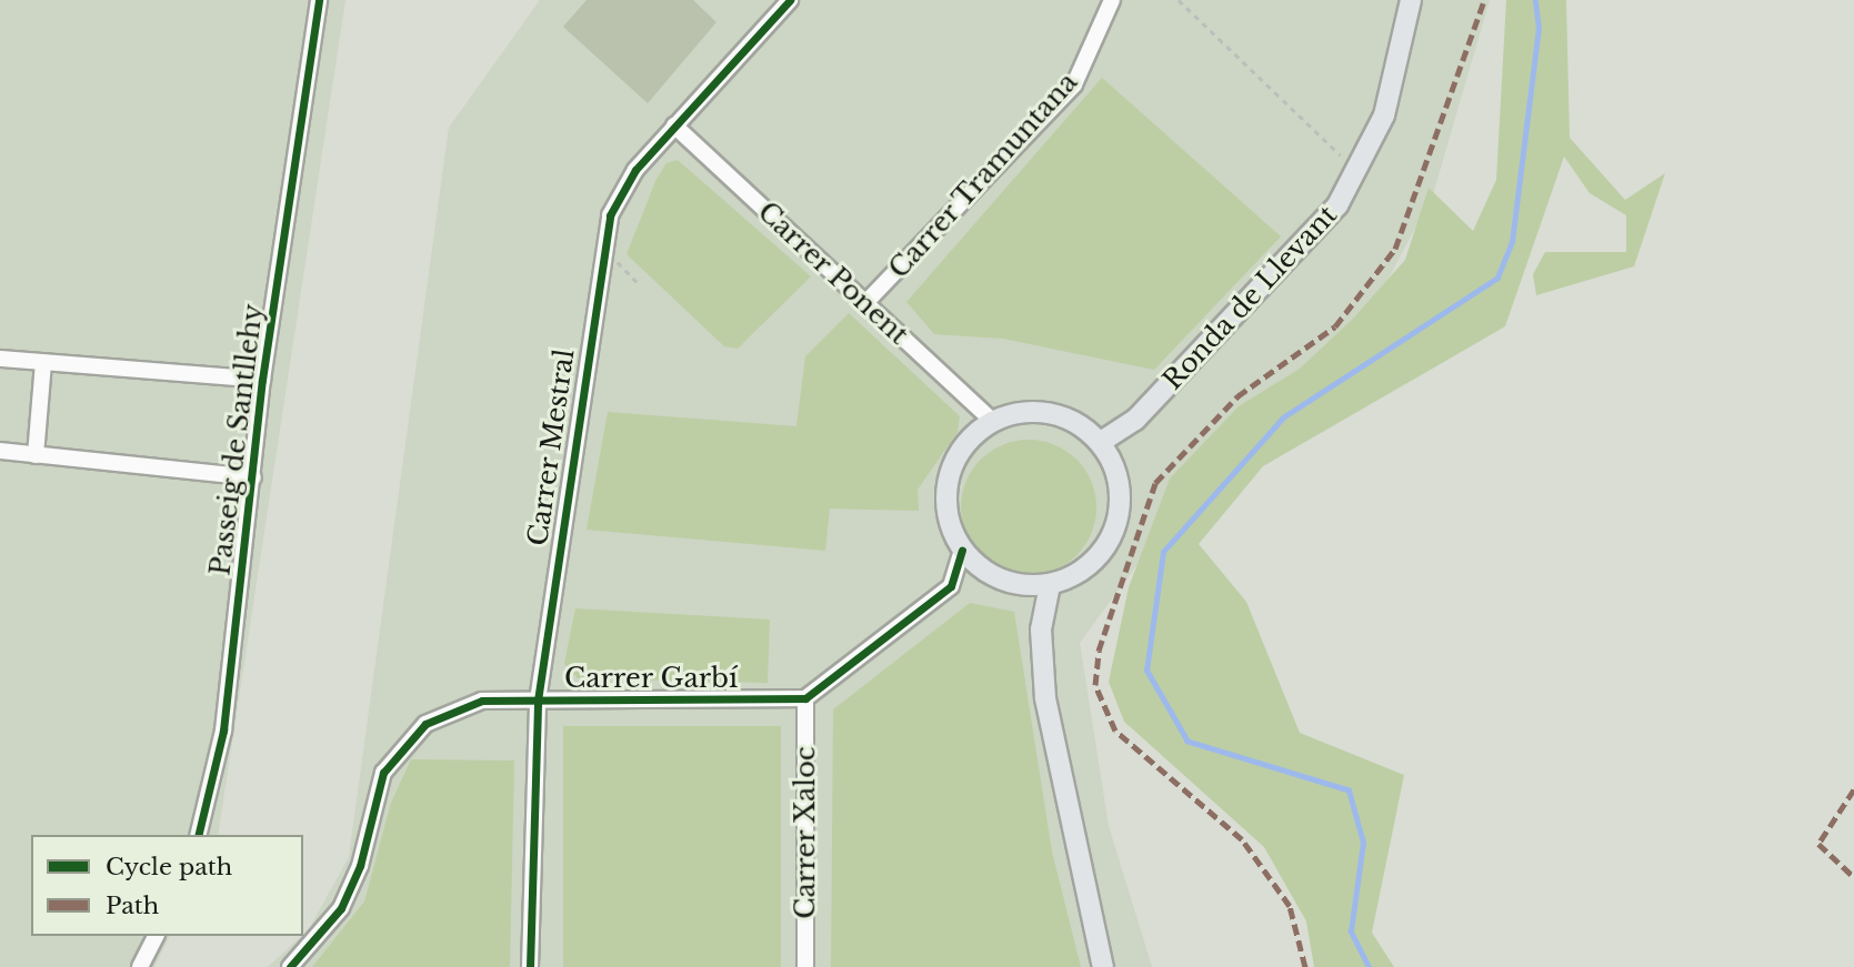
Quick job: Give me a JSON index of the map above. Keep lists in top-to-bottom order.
{
  "streets": {
    "main road": ["Ronda de Llevant"],
    "street": [
      "Carrer Tramuntana",
      "Carrer Ponent",
      "Passeig de Santllehy",
      "Carrer Mestral",
      "Carrer Garbí",
      "Carrer Xaloc"
    ]
  },
  "crossings": [
    ["Carrer Tramuntana", "Carrer Ponent"],
    ["Carrer Ponent", "Ronda de Llevant"],
    ["Carrer Ponent", "Carrer Mestral"],
    ["Carrer Mestral", "Carrer Garbí"],
    ["Carrer Garbí", "Carrer Xaloc"]
  ],
  "legend": ["Cycle path", "Path"]
}
